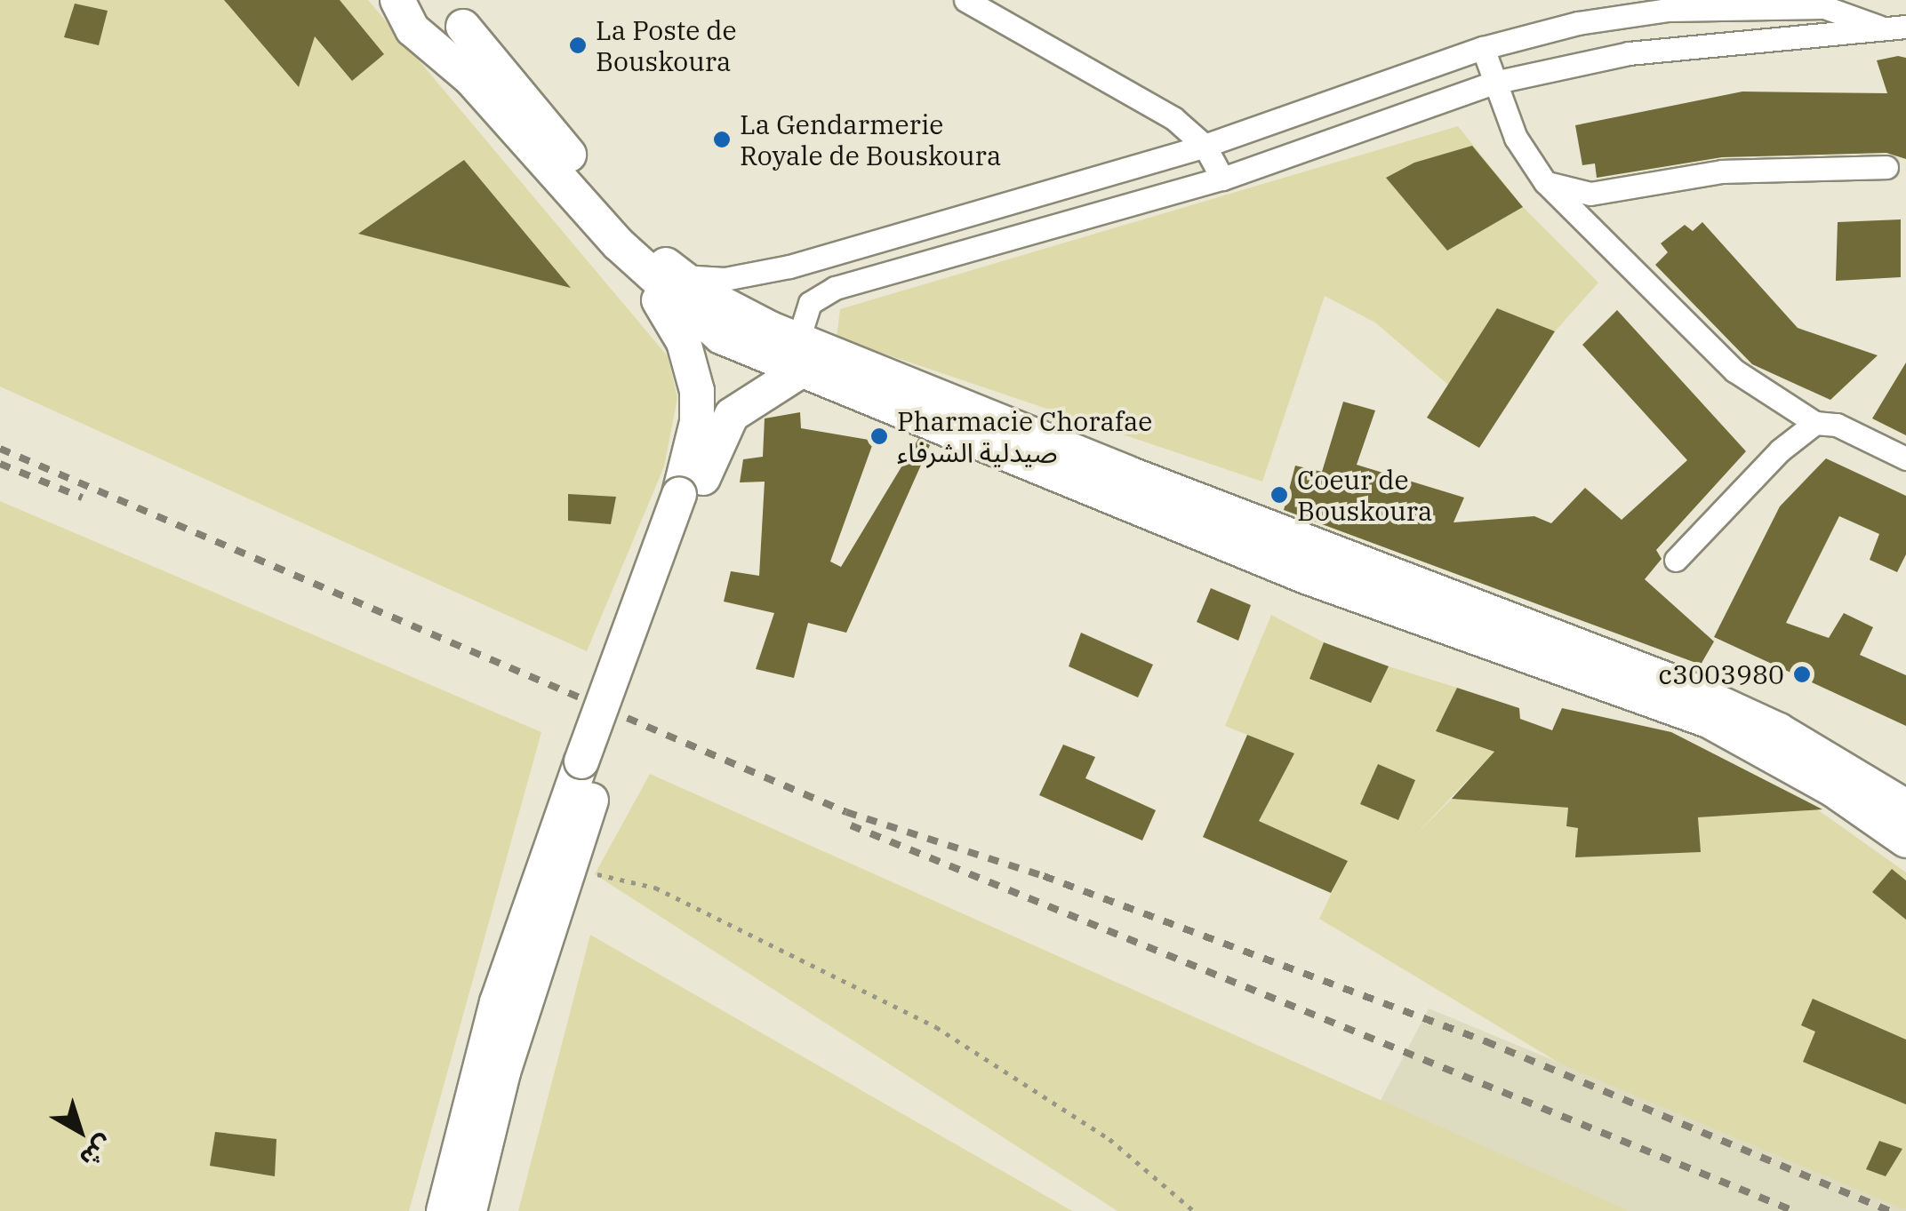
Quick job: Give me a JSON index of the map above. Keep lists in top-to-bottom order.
{
  "places": [
    "La Poste de Bouskoura",
    "La Gendarmerie Royale de Bouskoura",
    "Pharmacie Chorafae صيدلية الشرفاء",
    "Coeur de Bouskoura",
    "c3003980"
  ],
  "north": "bottom right"
}
